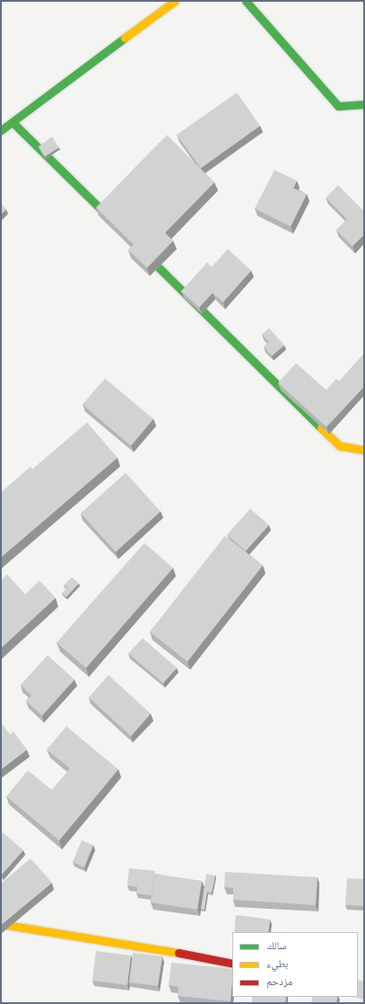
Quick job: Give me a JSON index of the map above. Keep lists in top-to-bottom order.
{
  "legend": ["سالك", "بطيء", "مزدحم"]
}
